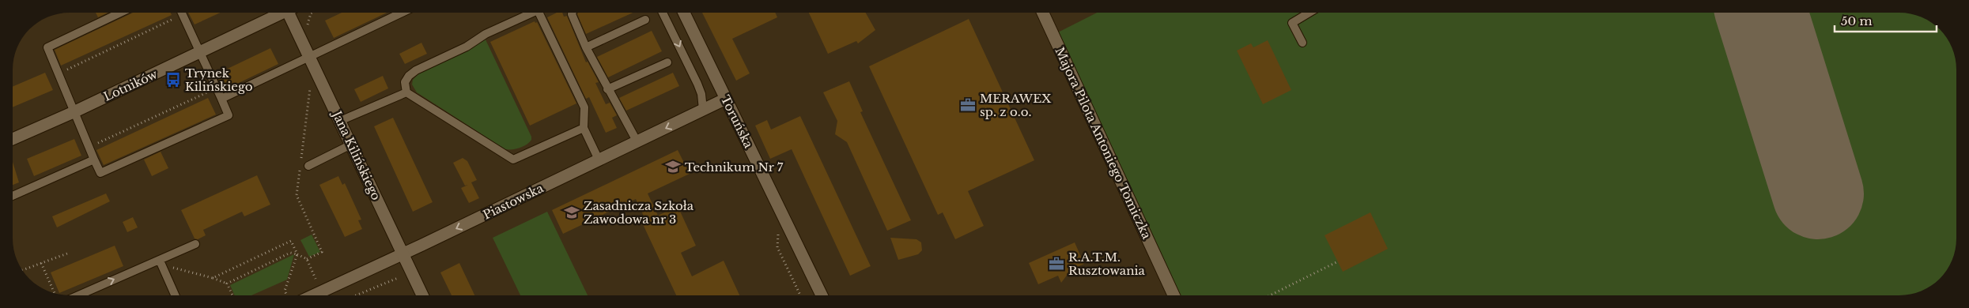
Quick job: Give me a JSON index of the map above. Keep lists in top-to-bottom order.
{
  "streets": {
    "street": [
      "Lotników",
      "Toruńska",
      "Majora Pilota Antoniego Tomiczka",
      "Jana Kilińskiego",
      "Piastowska"
    ]
  },
  "crossings": [
    ["Toruńska", "Piastowska"],
    ["Jana Kilińskiego", "Piastowska"]
  ],
  "one_way": ["Piastowska"],
  "places": {
    "bus stop": ["Trynek Kilińskiego"],
    "office": ["MERAWEX sp. z o.o.", "R.A.T.M. Rusztowania"],
    "school or university": ["Technikum Nr 7", "Zasadnicza Szkoła Zawodowa nr 3"]
  },
  "scale_bar": "50 m"
}
